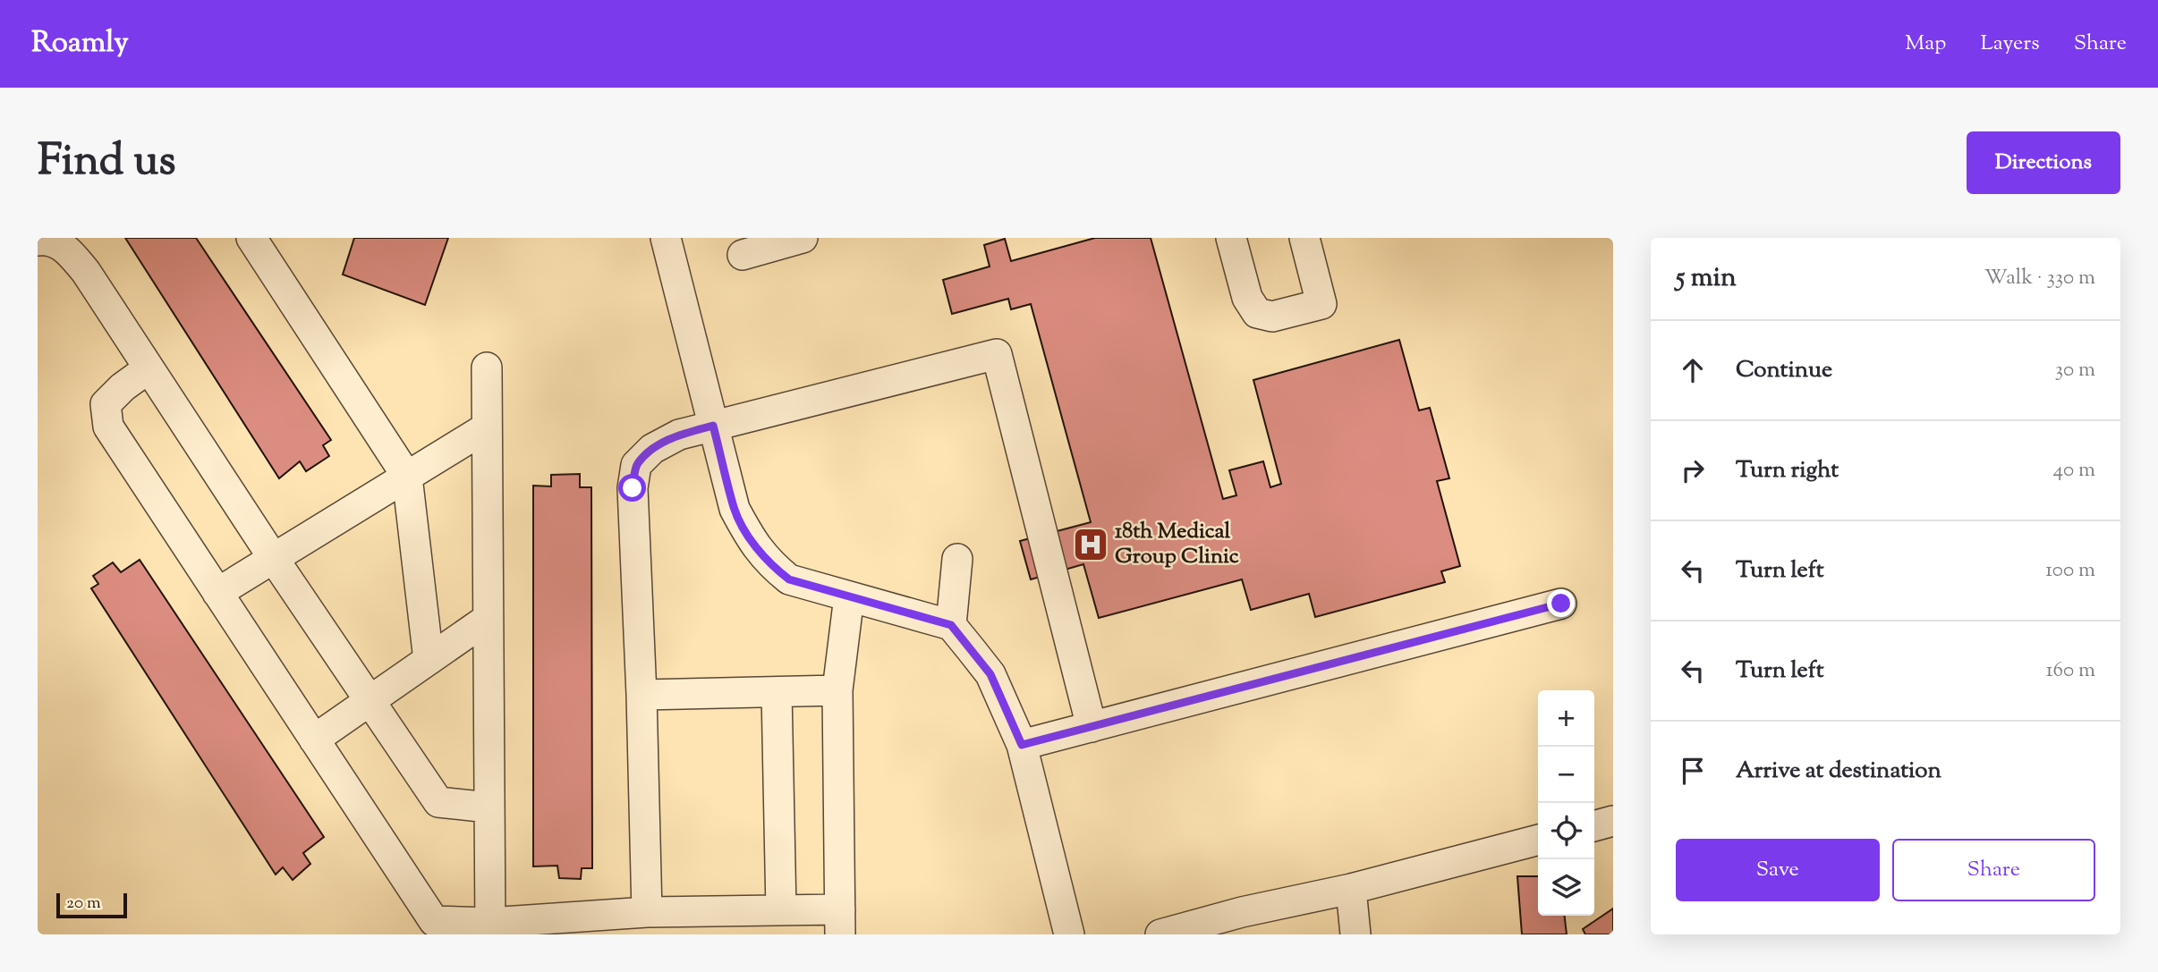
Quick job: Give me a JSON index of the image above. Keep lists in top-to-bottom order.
{
  "places": {
    "hospital": ["18th Medical Group Clinic"]
  },
  "scale_bar": "20 m",
  "page": {
    "header": "Roamly",
    "nav": ["Map", "Layers", "Share"],
    "title": "Find us",
    "buttons": [
      "Directions",
      ["Save", "Share"]
    ],
    "heading": ["5 min", "Walk · 330 m"],
    "list": [
      ["Continue", "30 m"],
      ["Turn right", "40 m"],
      ["Turn left", "100 m"],
      ["Turn left", "160 m"],
      "Arrive at destination"
    ],
    "map_buttons": ["+", "−"],
    "scale": "20 m"
  }
}
